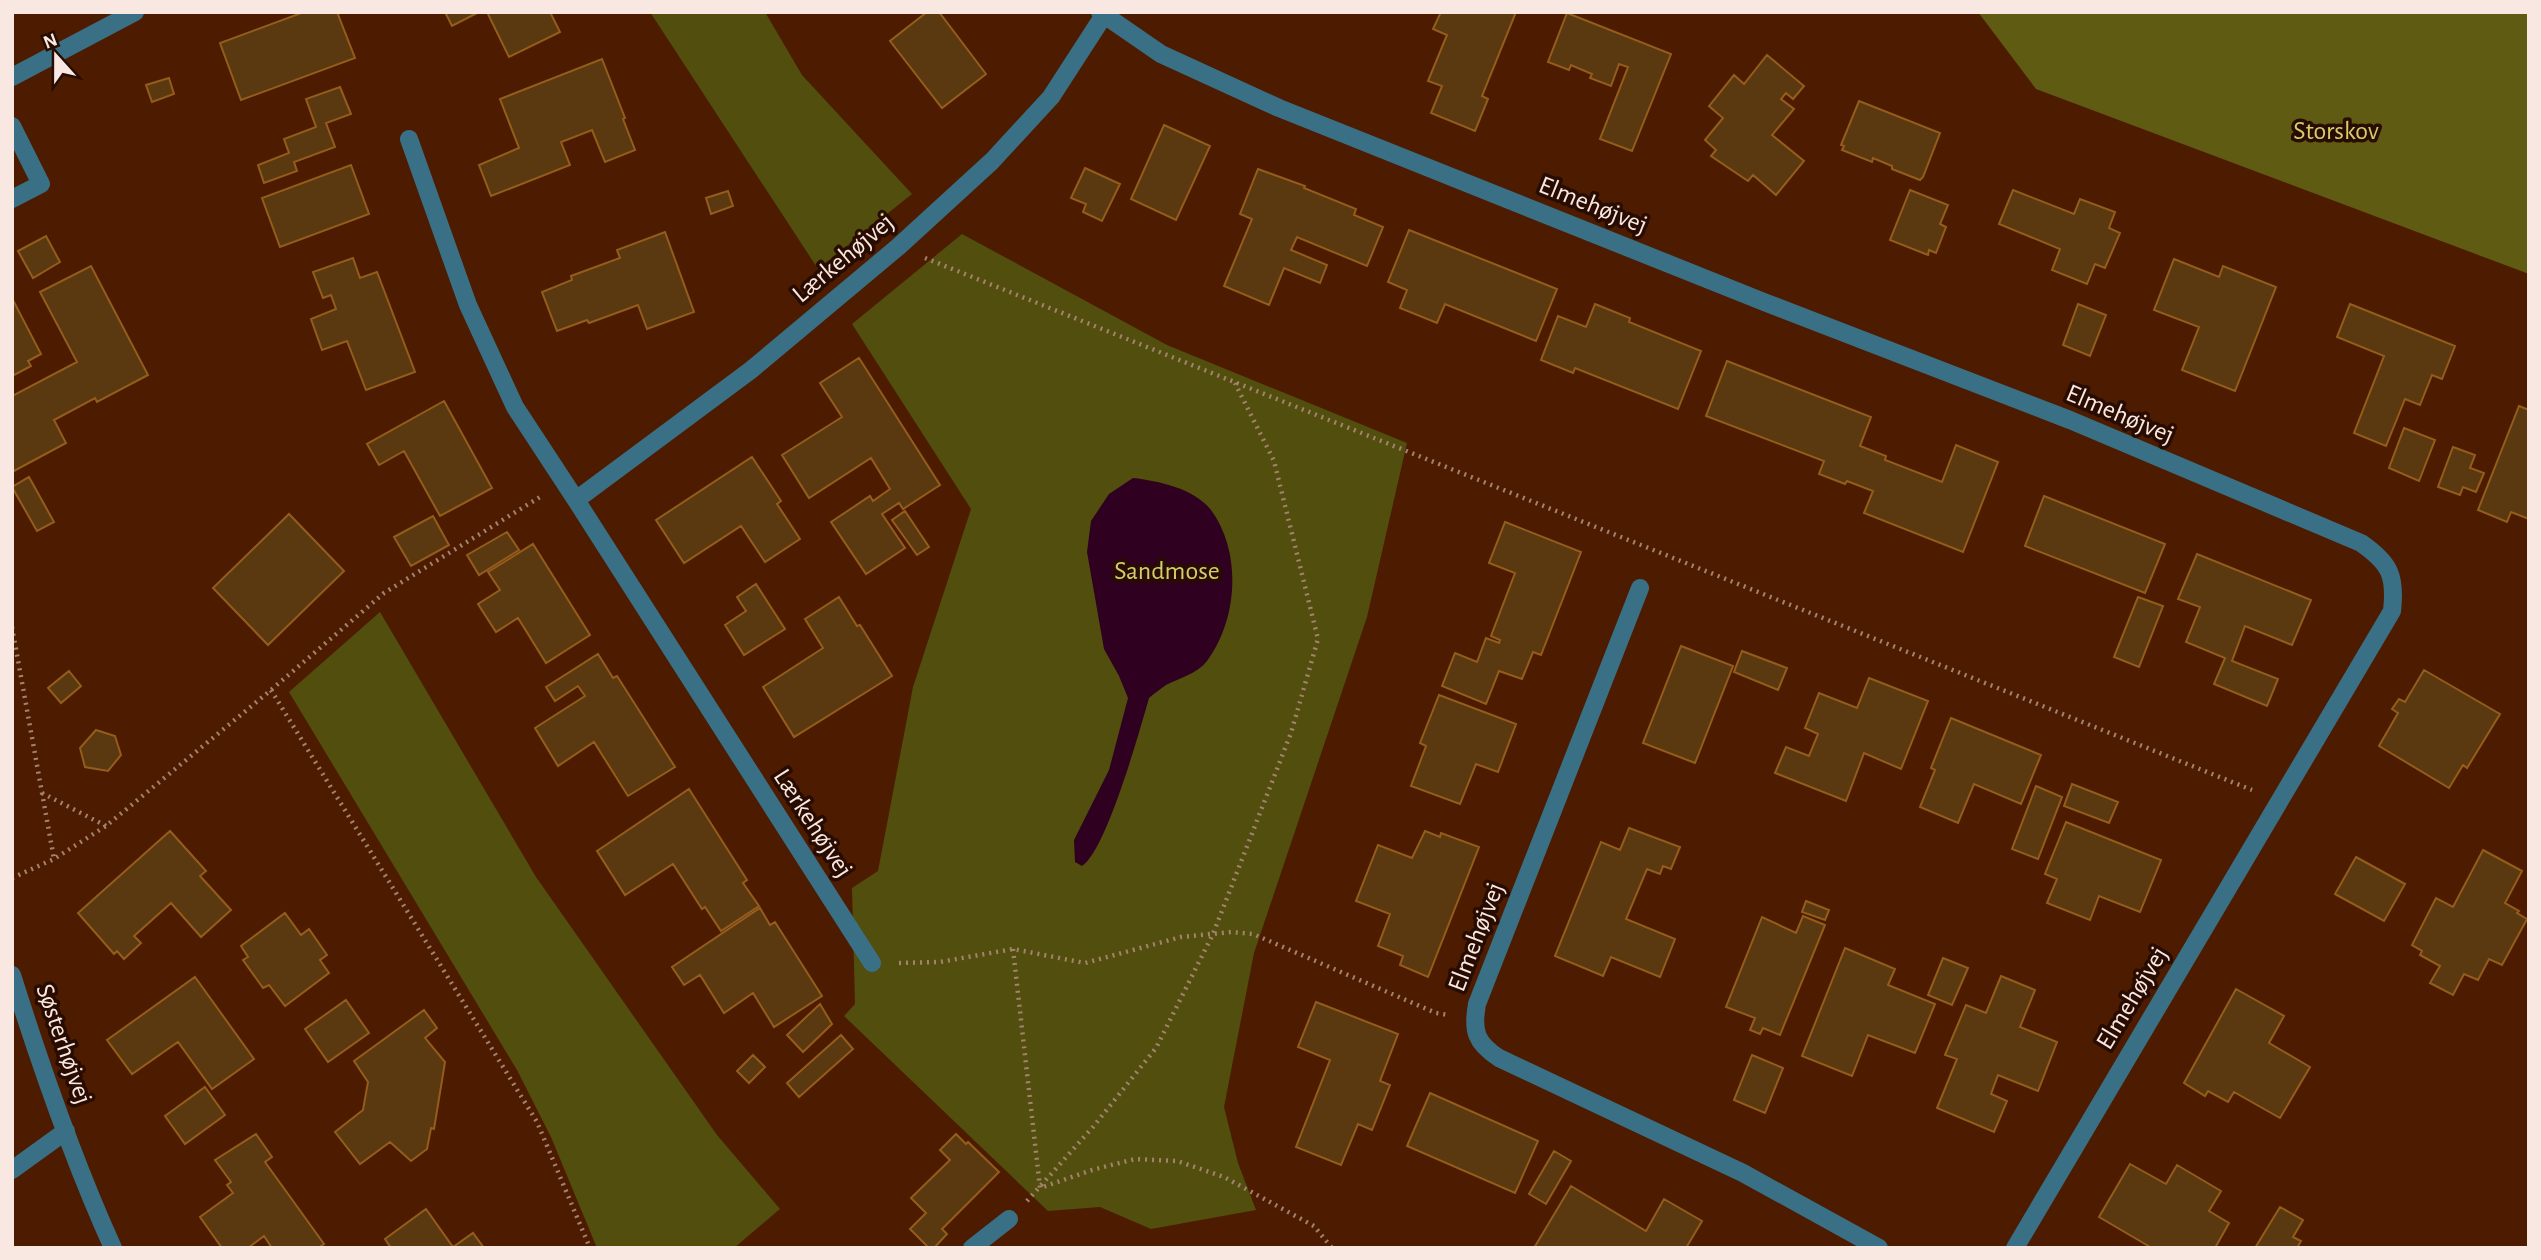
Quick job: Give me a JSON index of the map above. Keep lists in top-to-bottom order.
{
  "streets": {
    "street": ["Elmehøjvej", "Lærkehøjvej", "Søsterhøjvej"]
  },
  "crossings": [
    ["Elmehøjvej", "Lærkehøjvej"]
  ],
  "parks": ["Storskov", "Sandmose"],
  "north": "top"
}
